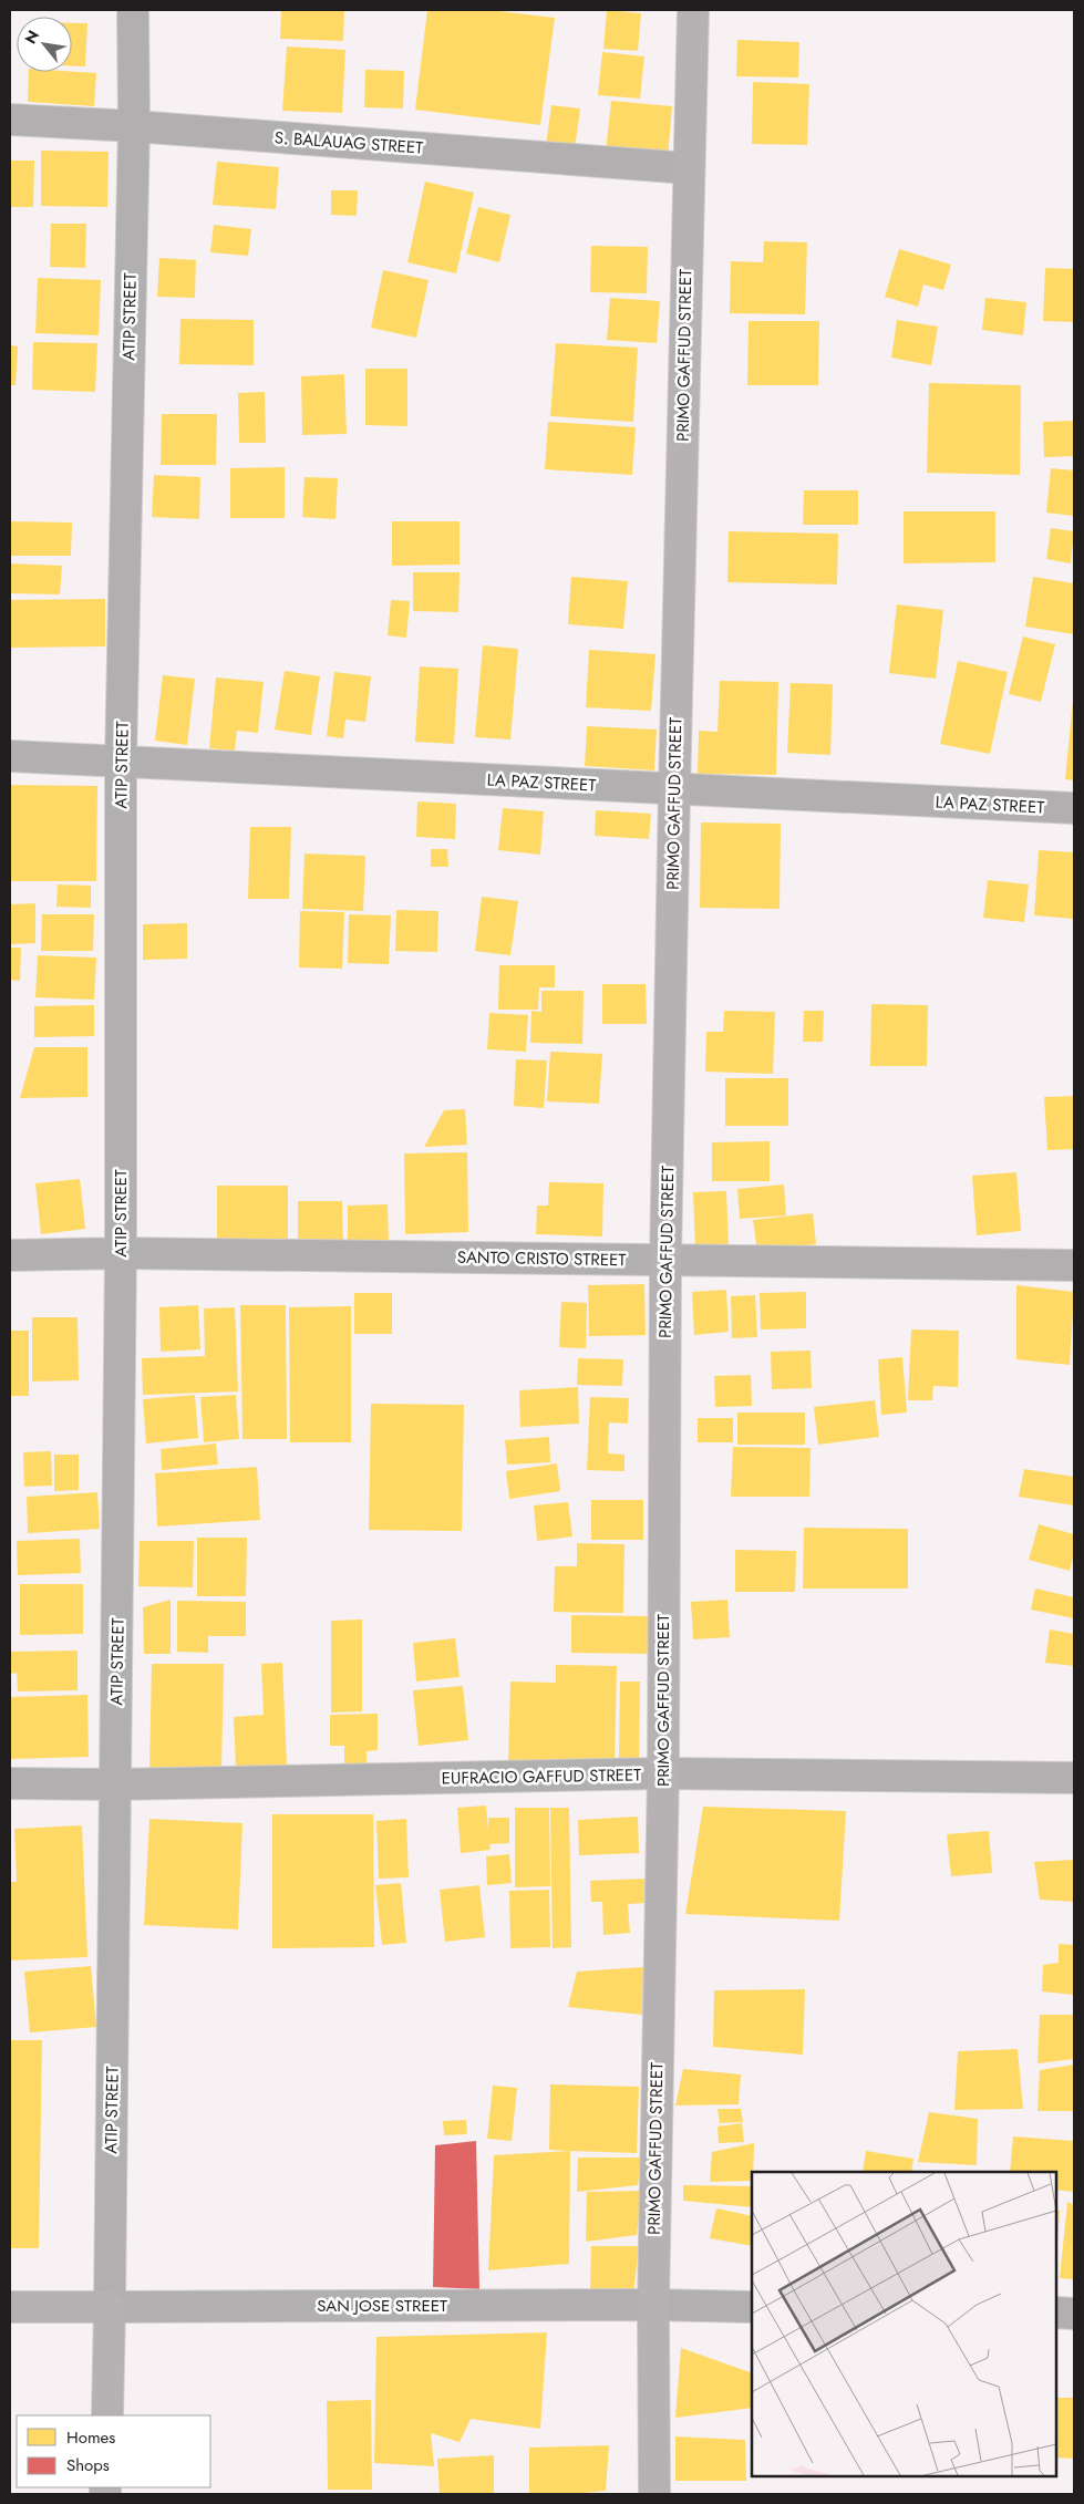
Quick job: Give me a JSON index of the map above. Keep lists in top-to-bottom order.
{
  "streets": {
    "main road": ["ATIP STREET", "PRIMO GAFFUD STREET", "SAN JOSE STREET"],
    "street": [
      "S. BALAUAG STREET",
      "LA PAZ STREET",
      "SANTO CRISTO STREET",
      "EUFRACIO GAFFUD STREET"
    ]
  },
  "crossings": [
    ["S. BALAUAG STREET", "ATIP STREET"],
    ["S. BALAUAG STREET", "PRIMO GAFFUD STREET"],
    ["ATIP STREET", "LA PAZ STREET"],
    ["ATIP STREET", "SANTO CRISTO STREET"],
    ["ATIP STREET", "EUFRACIO GAFFUD STREET"],
    ["ATIP STREET", "SAN JOSE STREET"],
    ["PRIMO GAFFUD STREET", "LA PAZ STREET"],
    ["PRIMO GAFFUD STREET", "SANTO CRISTO STREET"],
    ["PRIMO GAFFUD STREET", "EUFRACIO GAFFUD STREET"],
    ["PRIMO GAFFUD STREET", "SAN JOSE STREET"]
  ],
  "legend": ["Homes", "Shops"],
  "north": "top left"
}
